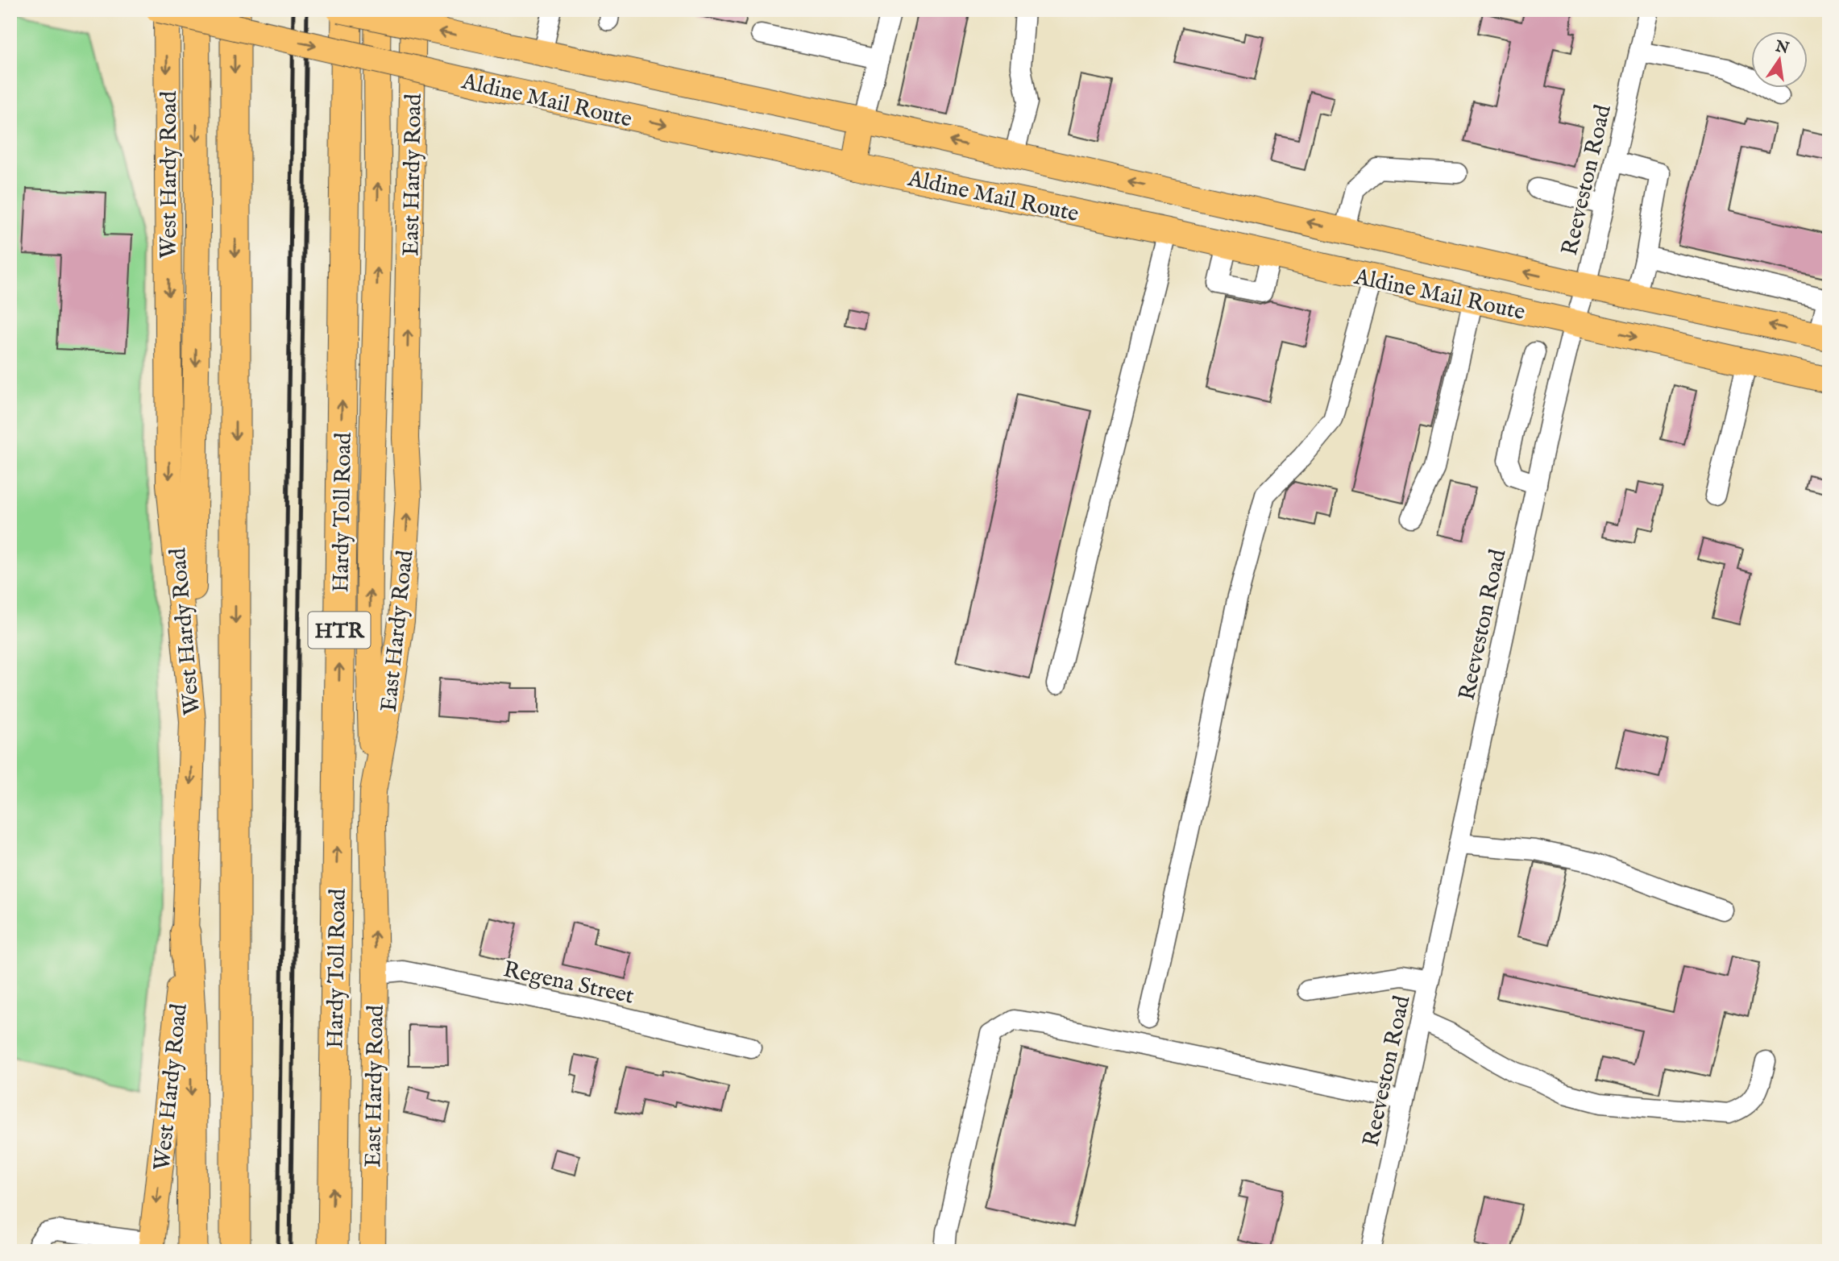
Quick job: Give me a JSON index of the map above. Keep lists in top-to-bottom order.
{
  "streets": {
    "highway": ["Hardy Toll Road", "HTR"],
    "main road": ["Aldine Mail Route", "West Hardy Road", "East Hardy Road"],
    "street": ["Reeveston Road", "Regena Street"]
  },
  "crossings": [
    ["Aldine Mail Route", "Reeveston Road"],
    ["East Hardy Road", "Regena Street"]
  ],
  "north": "top"
}
